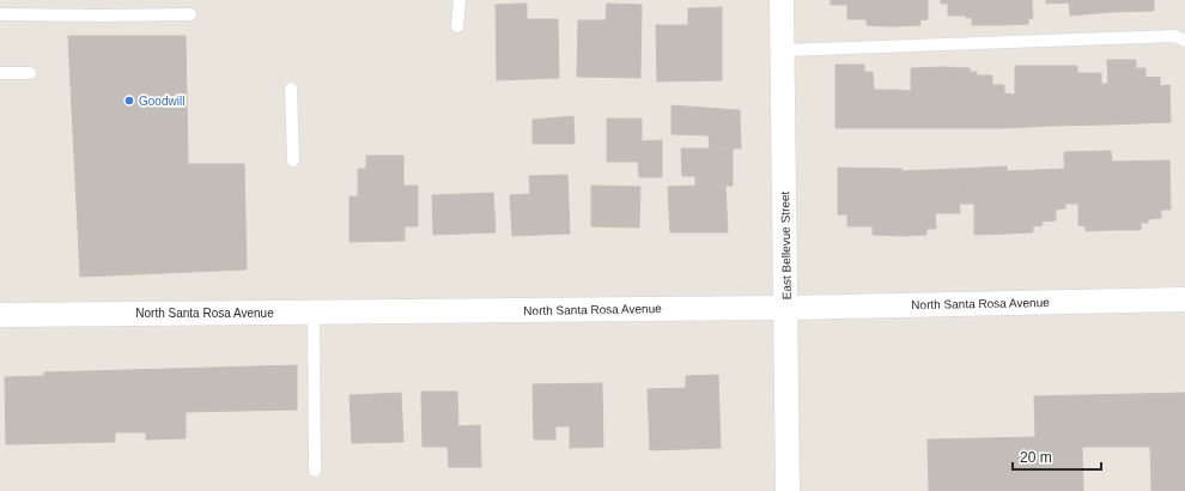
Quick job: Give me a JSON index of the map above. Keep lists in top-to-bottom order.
{
  "streets": {
    "street": ["East Bellevue Street", "North Santa Rosa Avenue"]
  },
  "crossings": [
    ["East Bellevue Street", "North Santa Rosa Avenue"]
  ],
  "places": ["Goodwill"],
  "scale_bar": "20 m"
}
